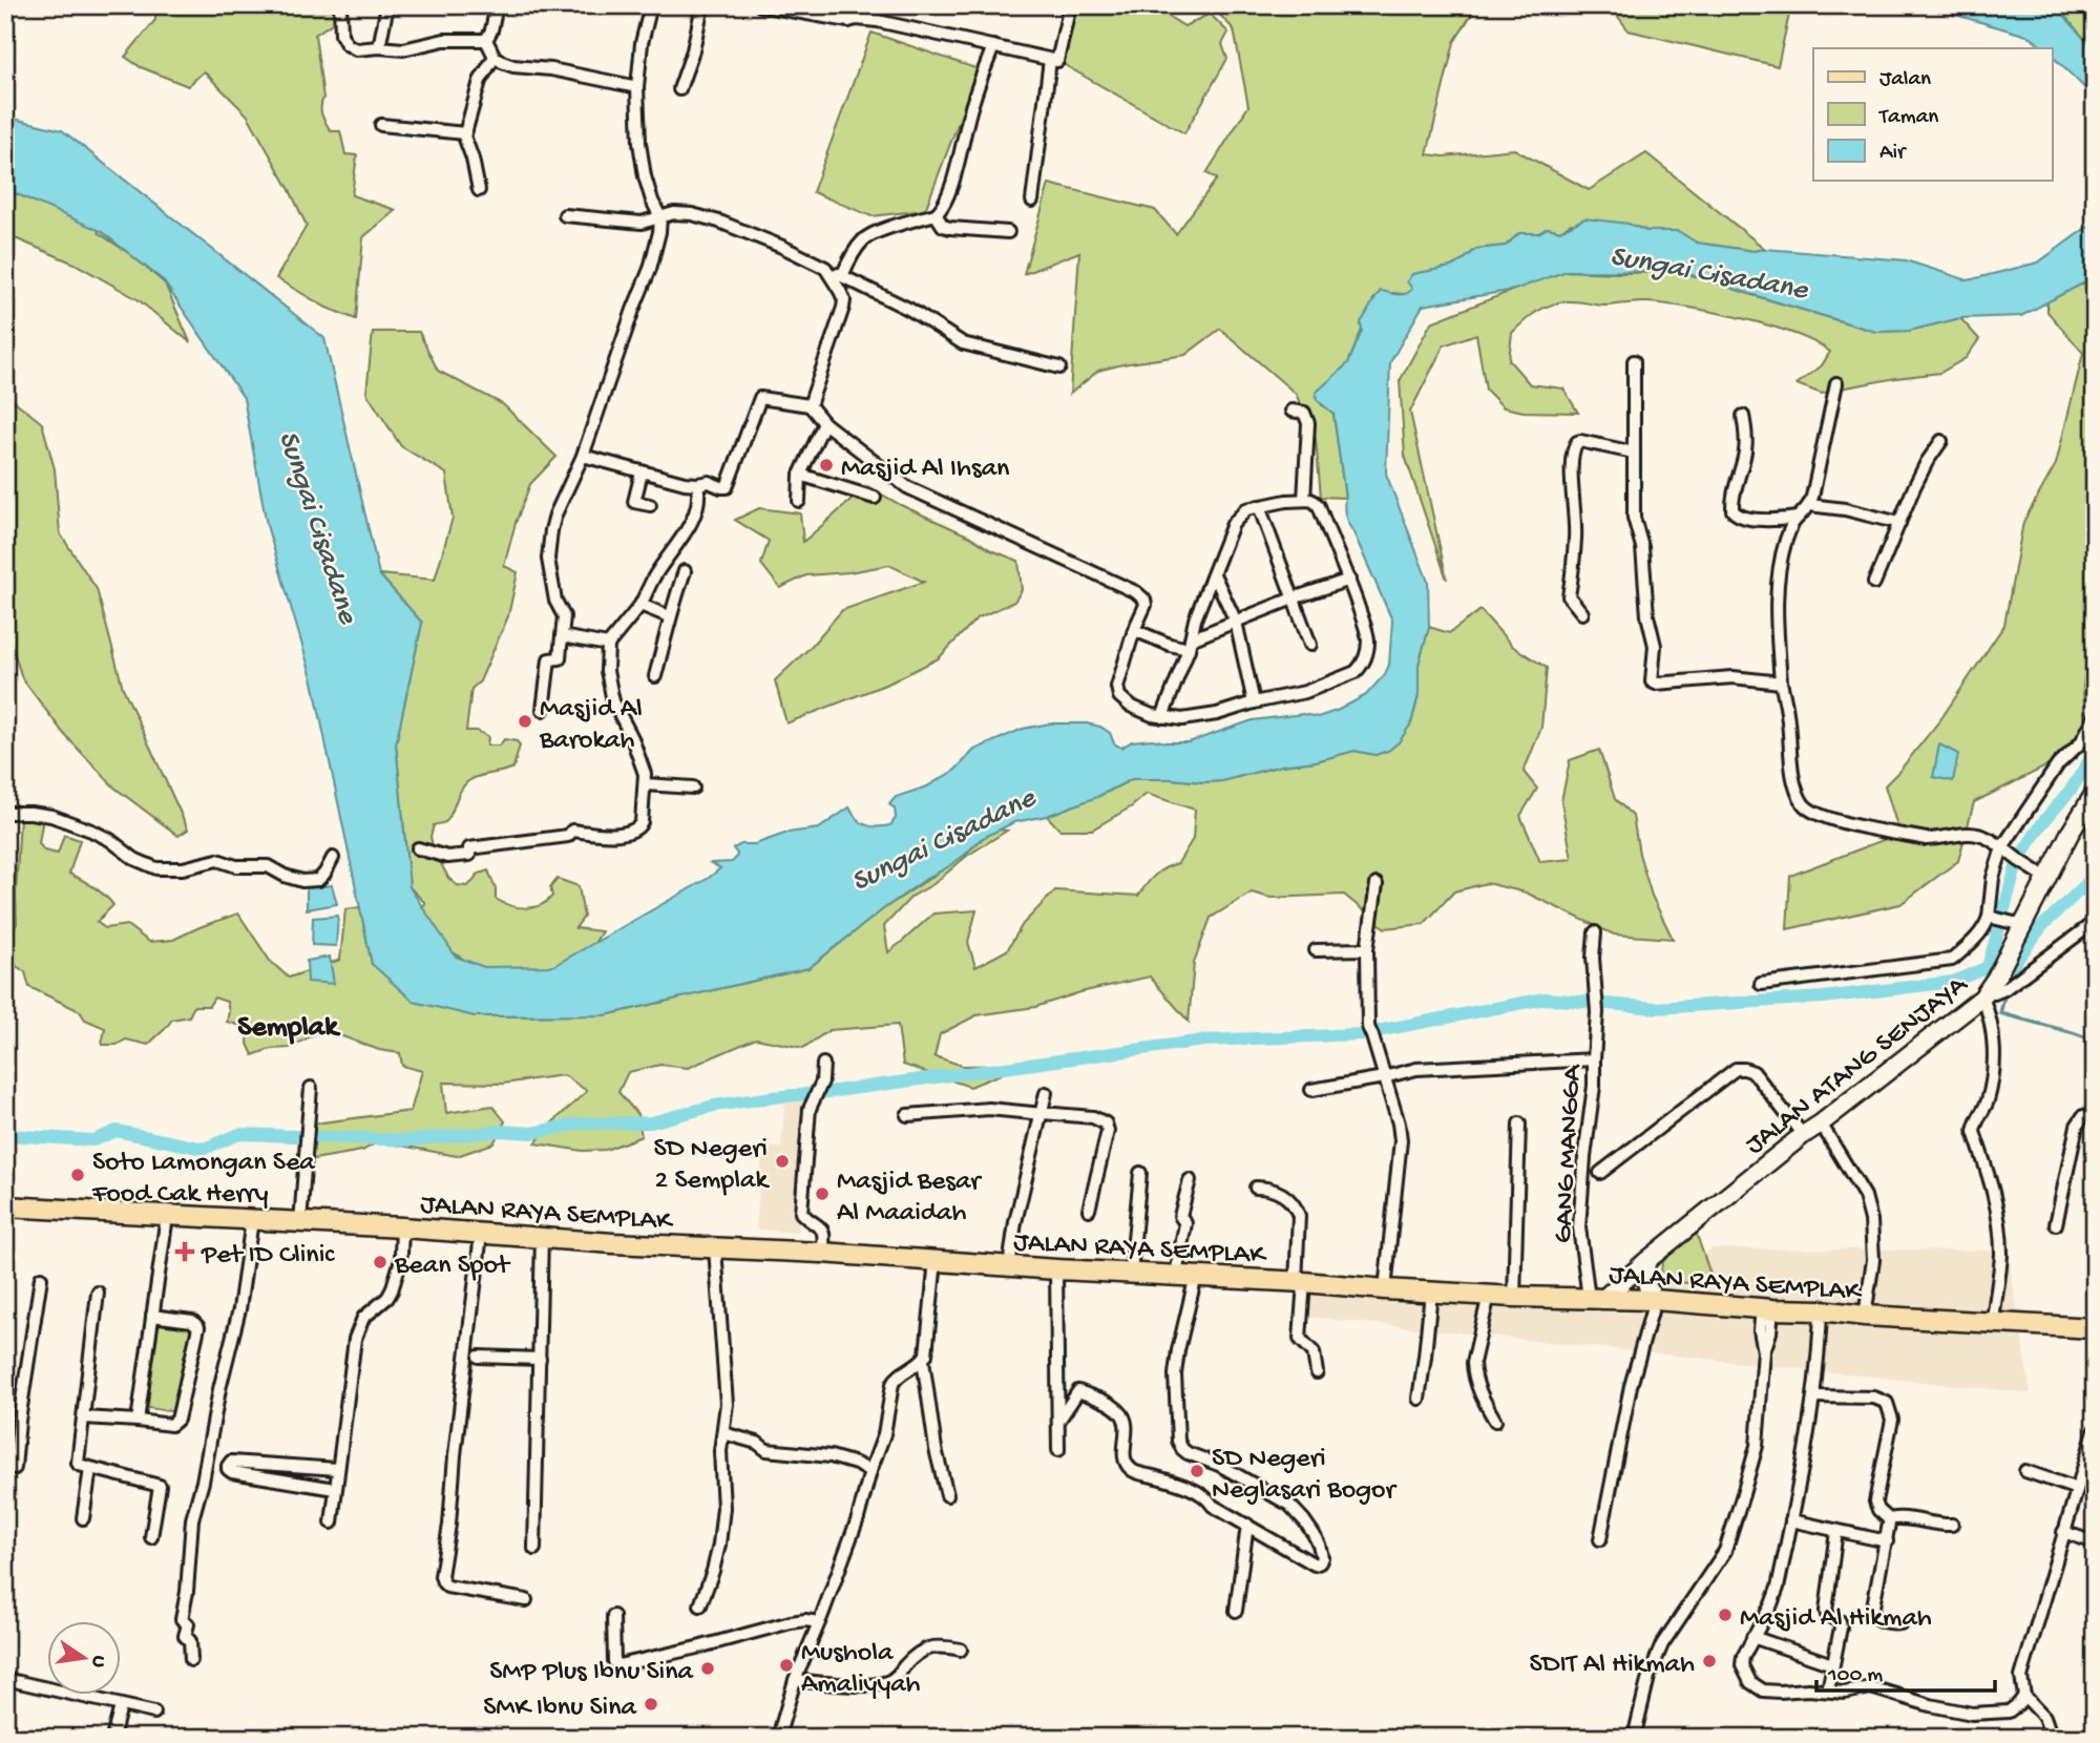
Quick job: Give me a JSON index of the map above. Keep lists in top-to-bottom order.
{
  "streets": {
    "main road": ["JALAN ATANG SENJAYA", "JALAN RAYA SEMPLAK"],
    "street": ["GANG MANGGA"]
  },
  "crossings": [
    ["JALAN ATANG SENJAYA", "GANG MANGGA"],
    ["JALAN ATANG SENJAYA", "JALAN RAYA SEMPLAK"],
    ["GANG MANGGA", "JALAN RAYA SEMPLAK"]
  ],
  "districts": ["Semplak"],
  "water": ["Sungai Cisadane"],
  "places": {
    "other": [
      "Masjid Al Ihsan",
      "Masjid Al Barokah",
      "SD Negeri 2 Semplak",
      "Soto Lamongan Sea Food Cak Herry",
      "Masjid Besar Al Maaidah",
      "Bean Spot",
      "SD Negeri Neglasari Bogor",
      "Masjid Al Hikmah",
      "SDIT Al Hikmah",
      "Mushola Amaliyyah",
      "SMP Plus Ibnu Sina",
      "SMK Ibnu Sina"
    ],
    "health": ["Pet ID Clinic"]
  },
  "legend": ["Jalan", "Taman", "Air"],
  "scale_bar": "100 m",
  "north": "right"
}
